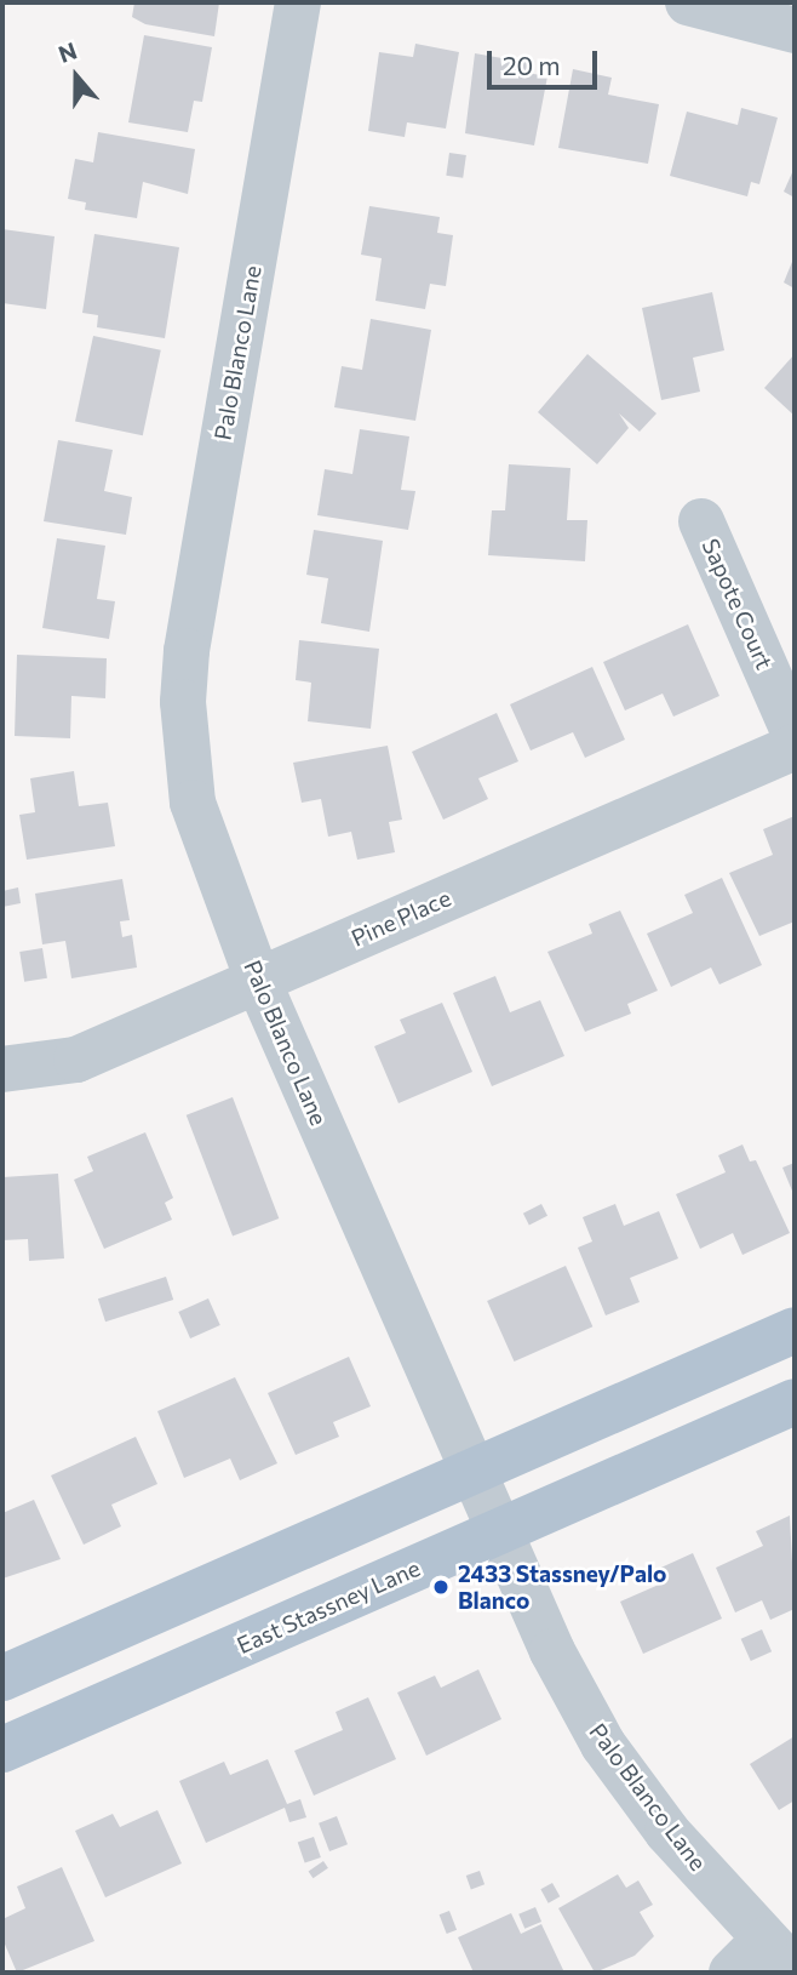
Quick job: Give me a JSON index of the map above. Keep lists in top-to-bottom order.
{
  "streets": {
    "main road": ["East Stassney Lane"],
    "street": ["Palo Blanco Lane", "Sapote Court", "Pine Place"]
  },
  "crossings": [
    ["Palo Blanco Lane", "Pine Place"],
    ["Palo Blanco Lane", "East Stassney Lane"]
  ],
  "places": ["2433 Stassney/Palo Blanco"],
  "scale_bar": "20 m",
  "north": "top"
}
